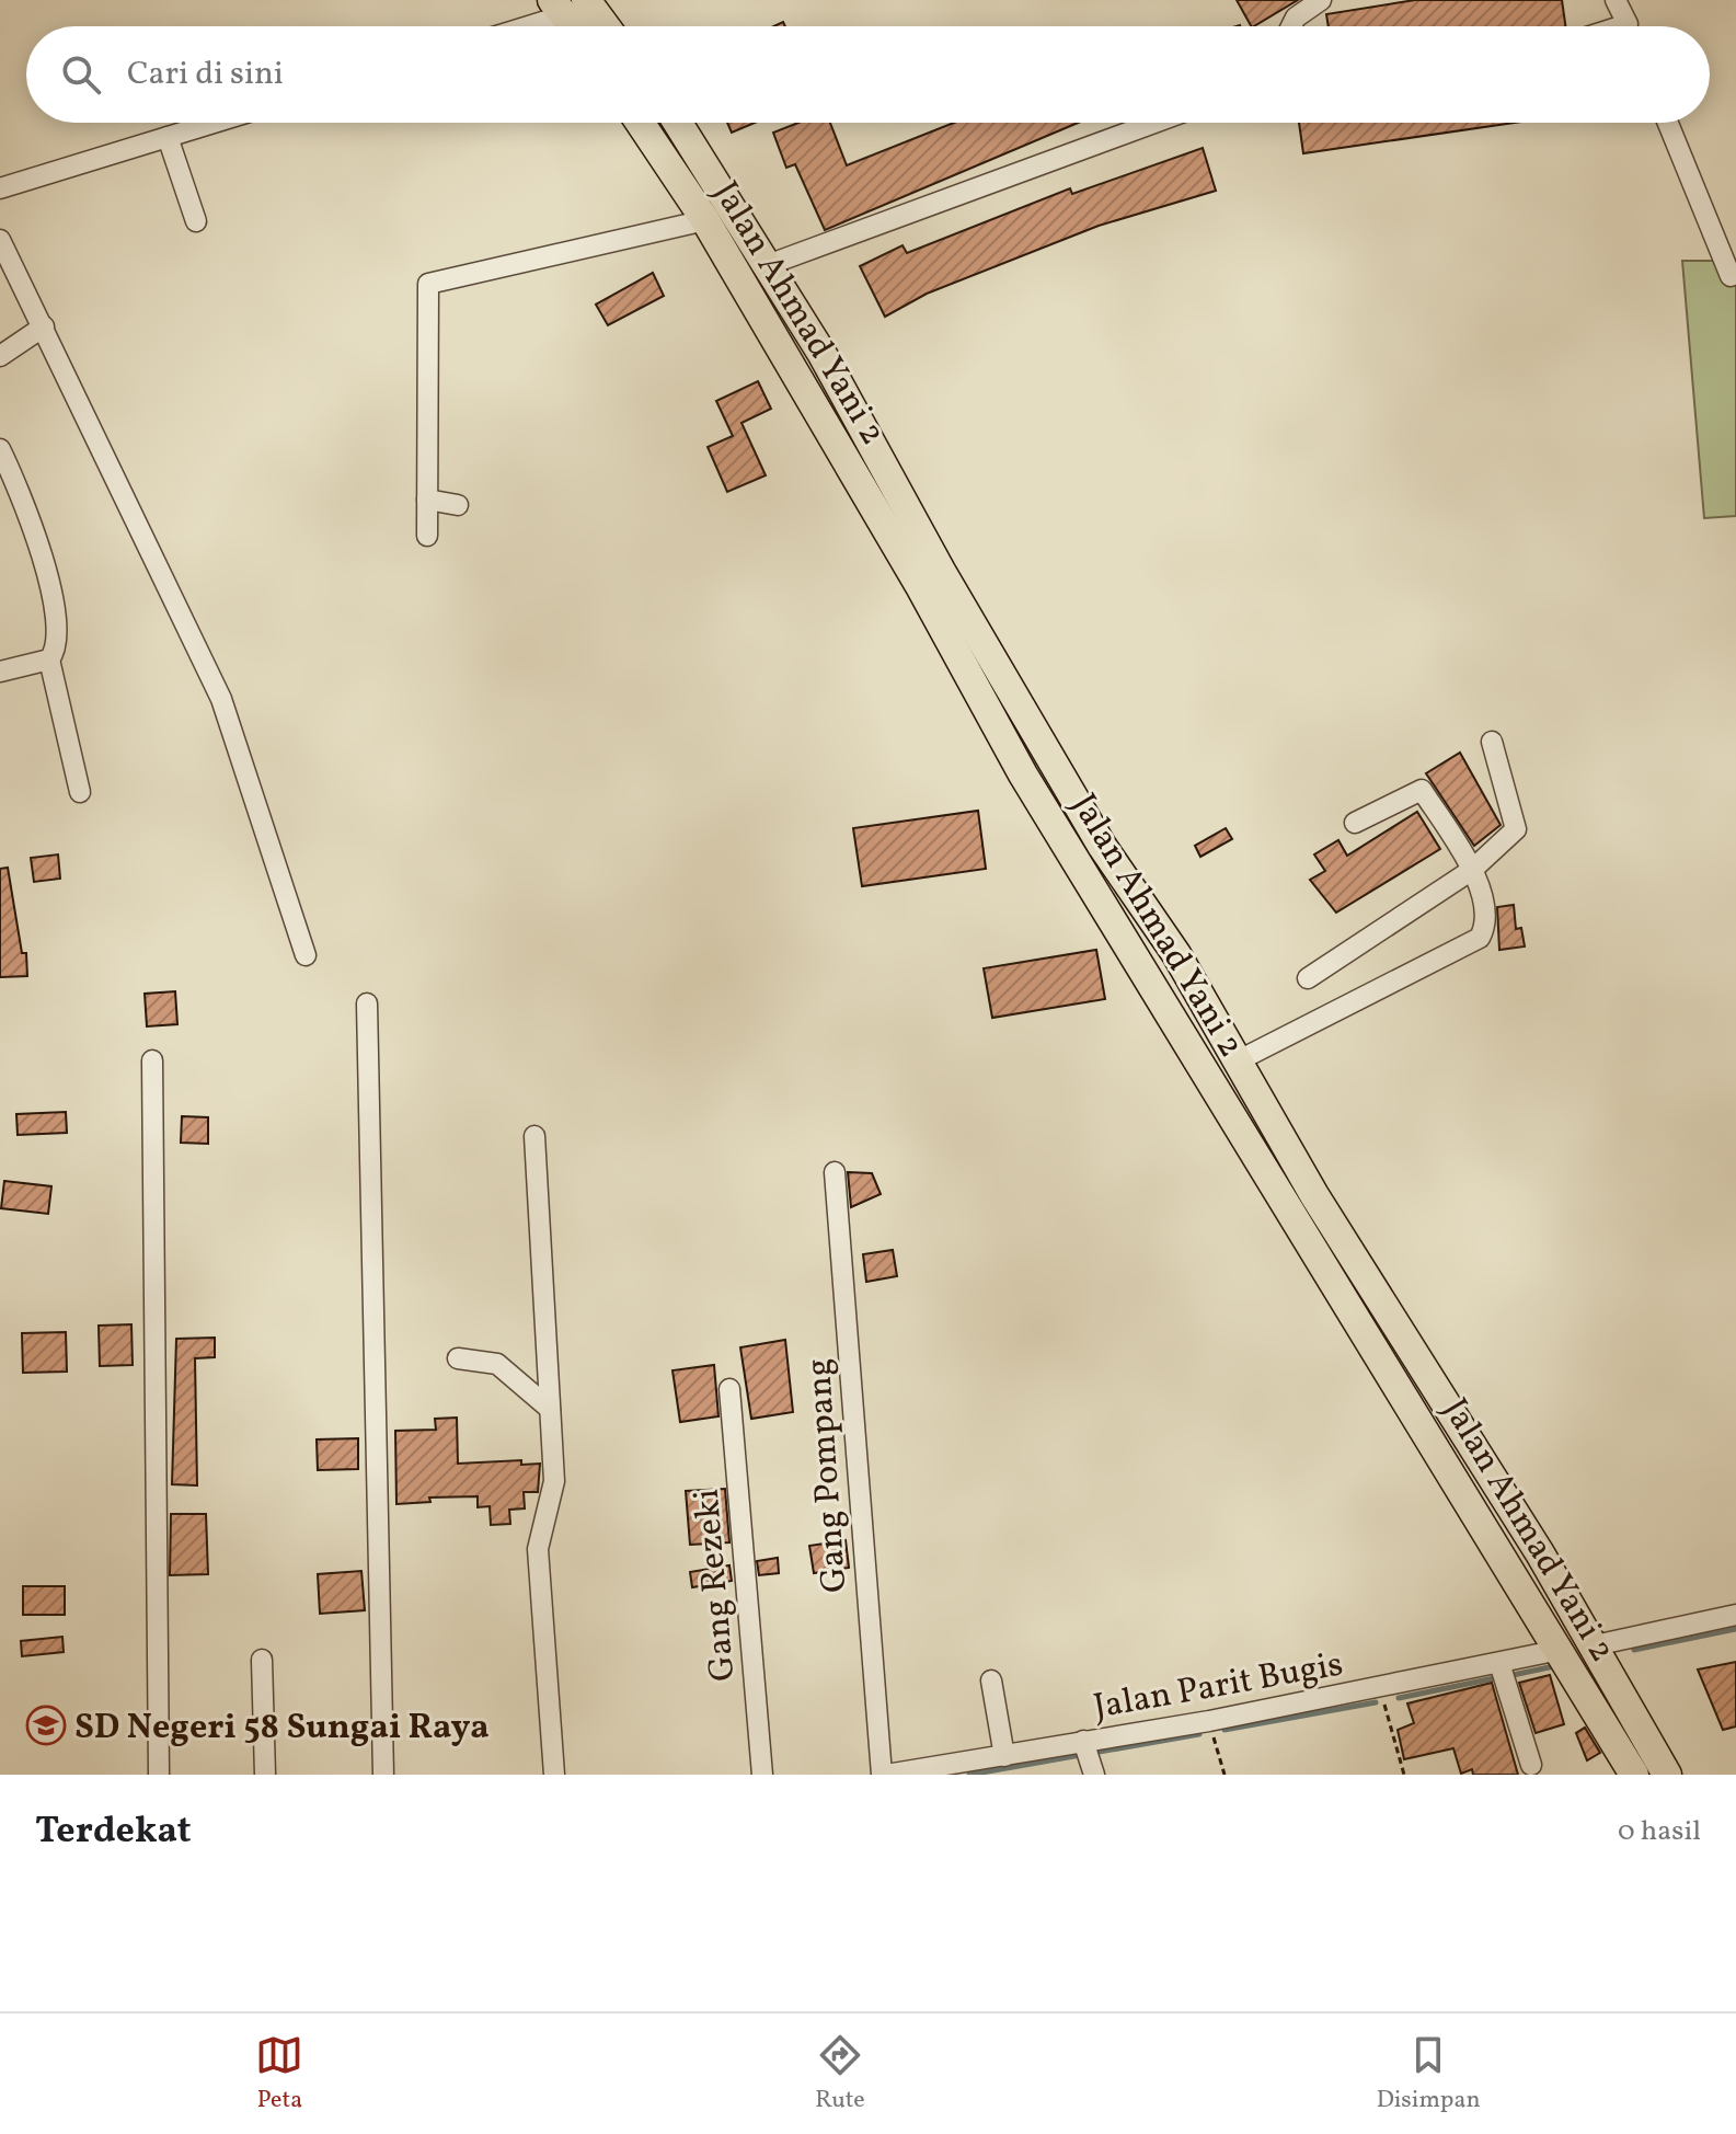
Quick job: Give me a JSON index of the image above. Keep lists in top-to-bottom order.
{
  "streets": {
    "highway": ["Jalan Ahmad Yani 2"],
    "street": ["Gang Pompang", "Gang Rezeki", "Jalan Parit Bugis"]
  },
  "crossings": [
    ["Jalan Ahmad Yani 2", "Jalan Parit Bugis"],
    ["Gang Pompang", "Jalan Parit Bugis"]
  ],
  "places": {
    "school or university": ["SD Negeri 58 Sungai Raya"]
  },
  "page": {
    "search": "Cari di sini",
    "heading": ["Terdekat", "0 hasil"],
    "nav": ["Peta", "Rute", "Disimpan"]
  }
}
